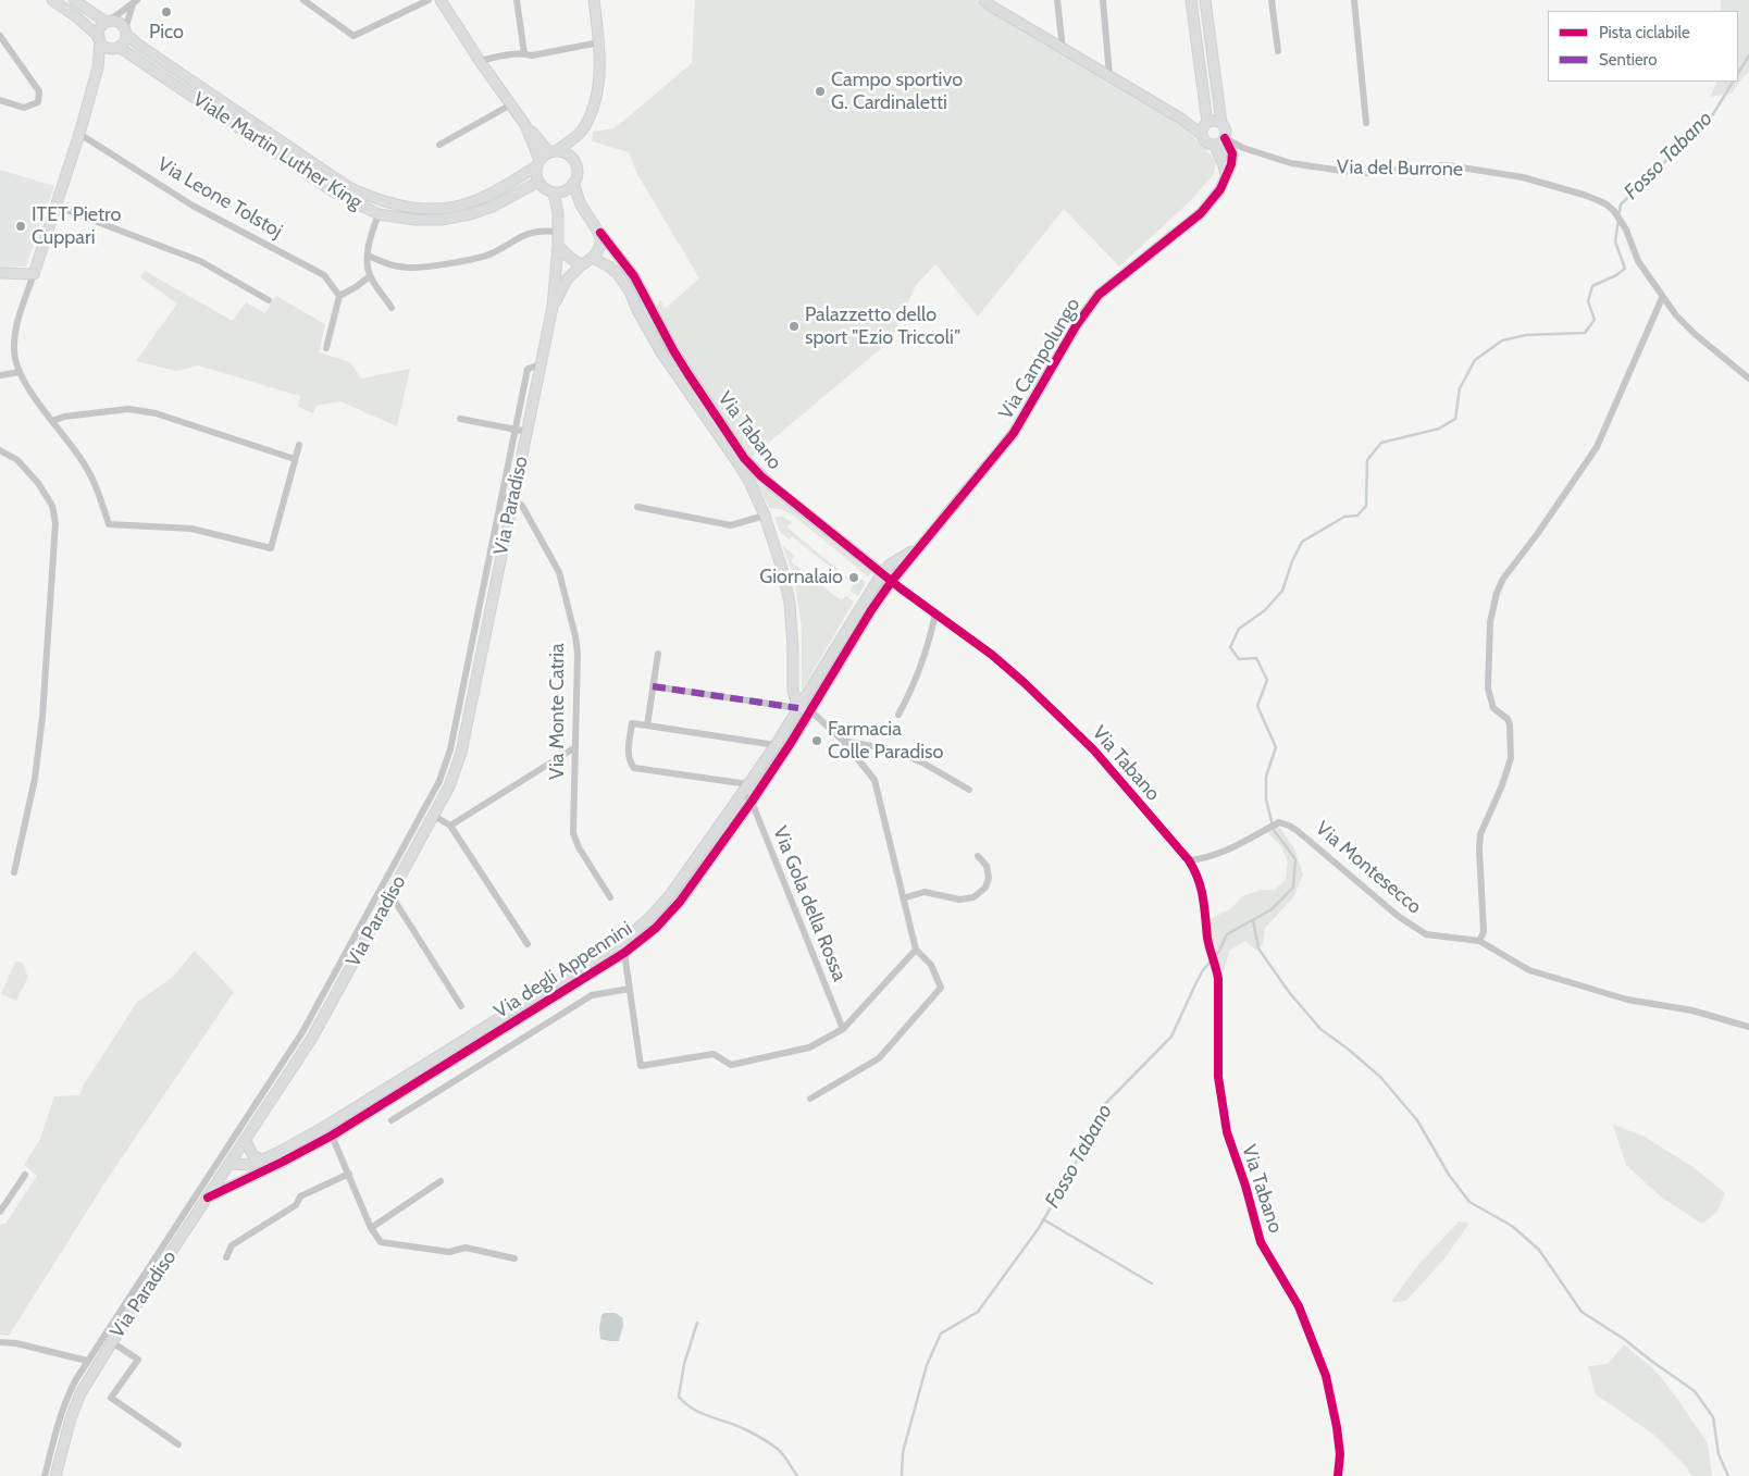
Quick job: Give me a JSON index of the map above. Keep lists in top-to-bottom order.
{
  "streets": {
    "street": [
      "Viale Martin Luther King",
      "Via del Burrone",
      "Via Leone Tolstoj",
      "Via Campolungo",
      "Via Tabano",
      "Via Paradiso",
      "Via Monte Catria",
      "Via Montesecco",
      "Via Gola della Rossa",
      "Via degli Appennini"
    ]
  },
  "crossings": [
    ["Viale Martin Luther King", "Via Tabano"],
    ["Via del Burrone", "Via Campolungo"],
    ["Via Campolungo", "Via Tabano"],
    ["Via Campolungo", "Via degli Appennini"],
    ["Via Tabano", "Via Montesecco"],
    ["Via Tabano", "Via degli Appennini"],
    ["Via Paradiso", "Via Monte Catria"],
    ["Via Paradiso", "Via degli Appennini"],
    ["Via Gola della Rossa", "Via degli Appennini"]
  ],
  "water": ["Fosso Tabano"],
  "places": [
    "Pico",
    "Campo sportivo G. Cardinaletti",
    "ITET Pietro Cuppari",
    "Palazzetto dello sport \"Ezio Triccoli\"",
    "Giornalaio",
    "Farmacia Colle Paradiso"
  ],
  "legend": ["Pista ciclabile", "Sentiero"]
}
